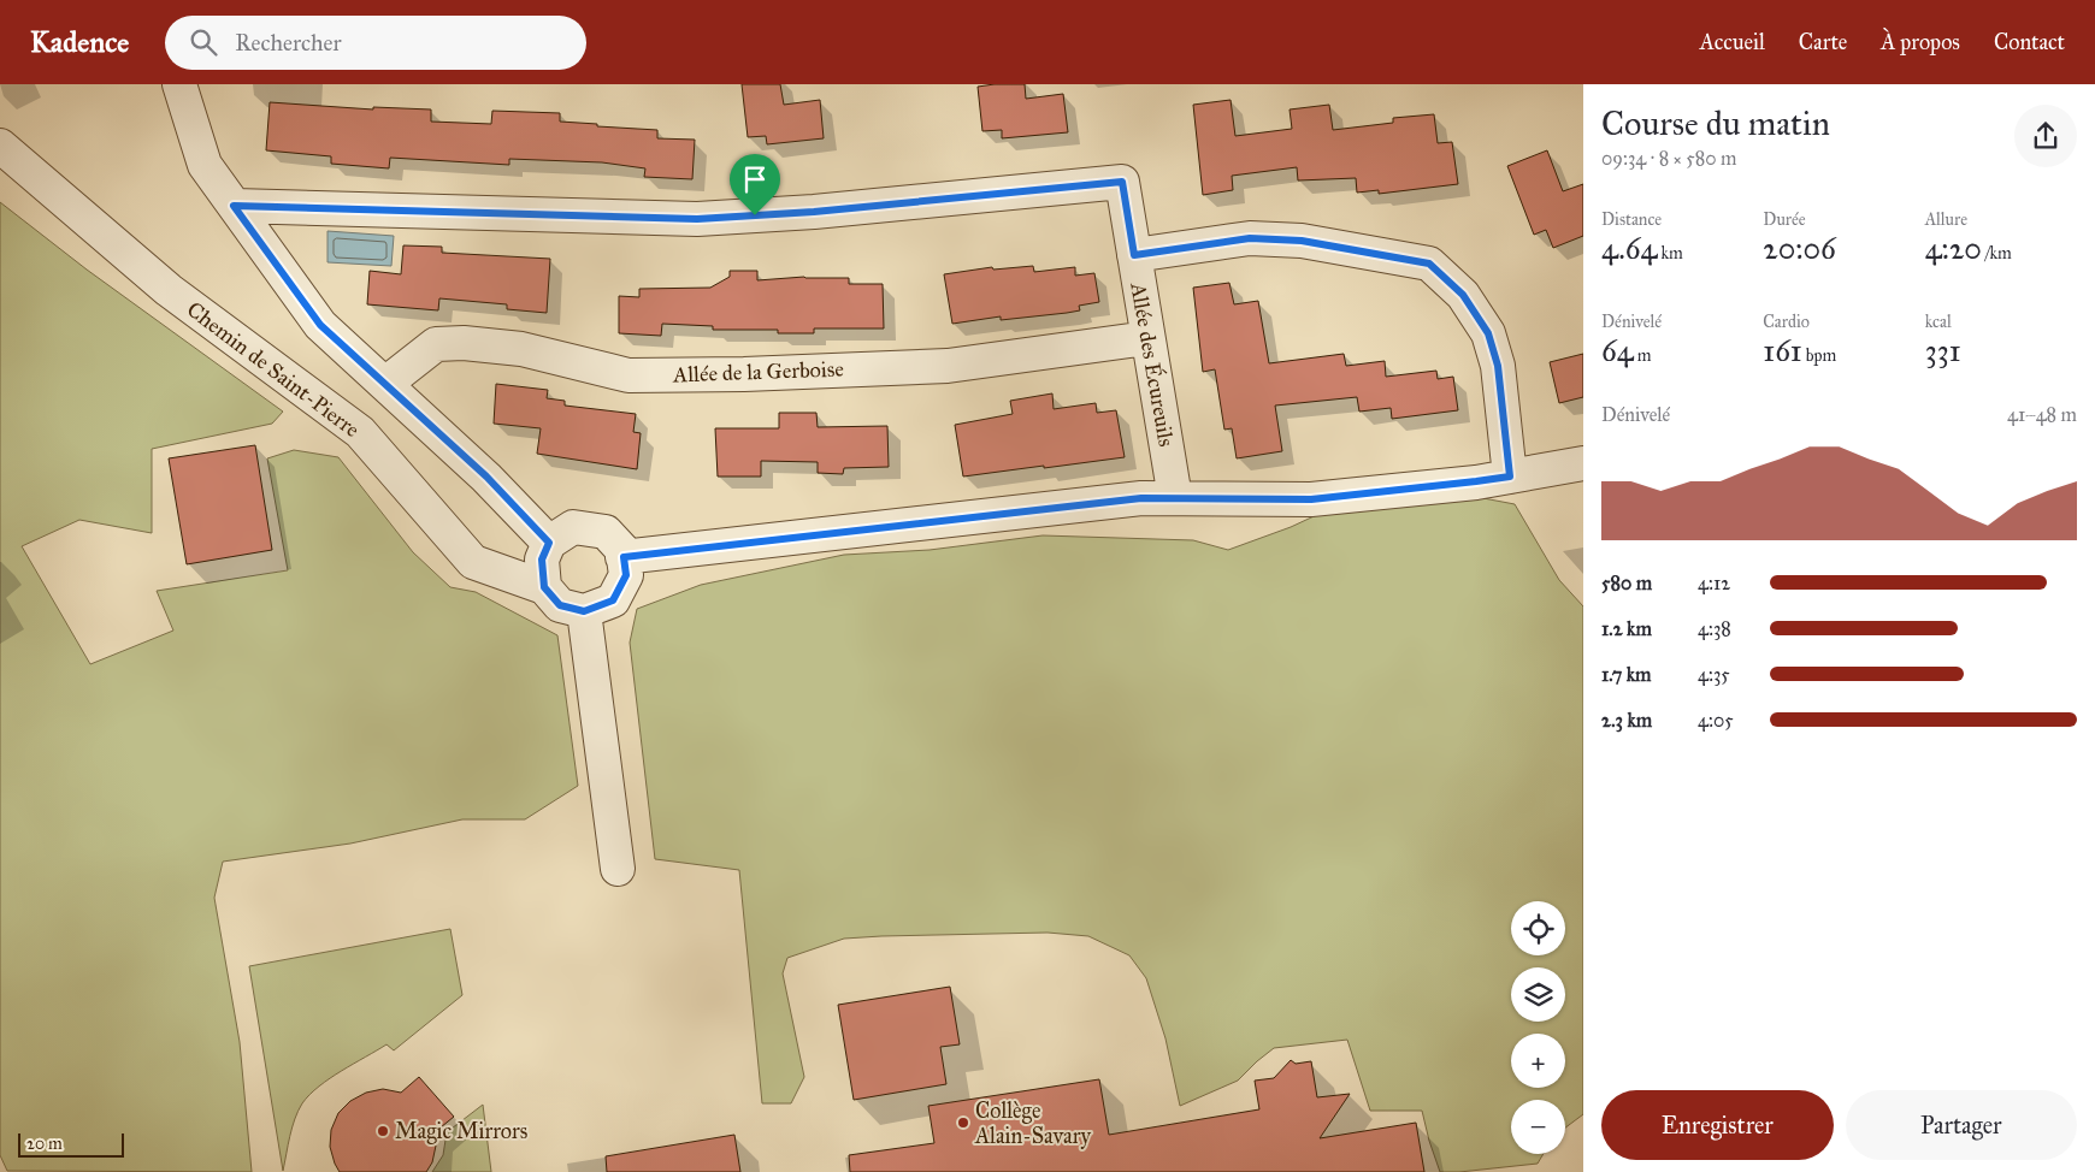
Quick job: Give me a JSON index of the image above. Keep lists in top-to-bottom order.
{
  "streets": {
    "street": ["Allée des Écureuils", "Chemin de Saint-Pierre", "Allée de la Gerboise"]
  },
  "crossings": [
    ["Allée des Écureuils", "Allée de la Gerboise"]
  ],
  "places": ["Collège Alain-Savary", "Magic Mirrors"],
  "scale_bar": "20 m",
  "page": {
    "header": "Kadence",
    "search": "Rechercher",
    "nav": [
      "Accueil",
      "Carte",
      "À propos",
      "Contact"
    ],
    "heading": ["Course du matin", "09:34 · 8 × 580 m"],
    "stats": [
      ["Distance", "4.64 km"],
      ["Durée", "20:06"],
      ["Allure", "4:20 /km"],
      ["Dénivelé", "64 m"],
      ["Cardio", "161 bpm"],
      ["kcal", "331"]
    ],
    "chart": ["Dénivelé", "41–48 m"],
    "list": [
      {
        "name": "580 m",
        "note": "4:12"
      },
      {
        "name": "1.2 km",
        "note": "4:38"
      },
      {
        "name": "1.7 km",
        "note": "4:35"
      },
      {
        "name": "2.3 km",
        "note": "4:05"
      }
    ],
    "map_buttons": ["+", "−"],
    "buttons": ["Enregistrer", "Partager"],
    "scale": "20 m"
  }
}
